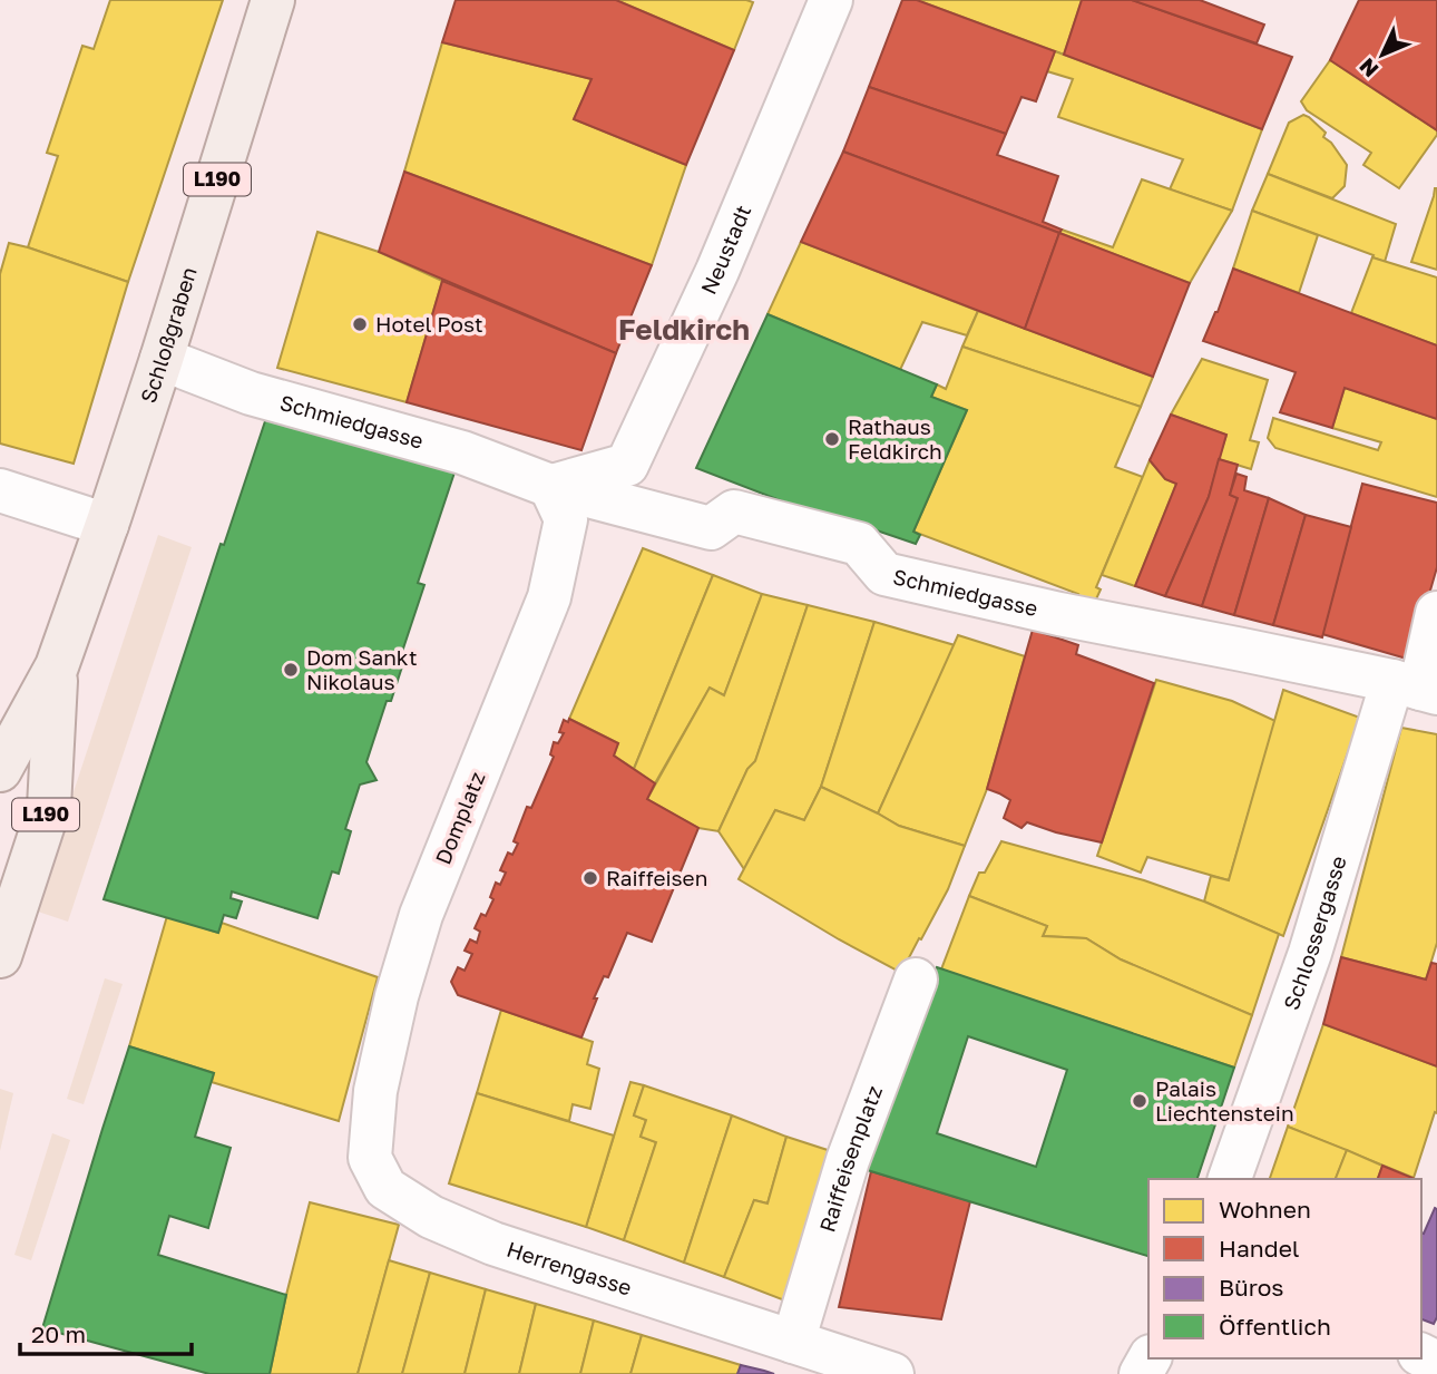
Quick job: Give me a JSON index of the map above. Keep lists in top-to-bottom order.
{
  "streets": {
    "main road": ["L190", "Schloßgraben"],
    "street": [
      "Neustadt",
      "Schmiedgasse",
      "Domplatz",
      "Schlossergasse",
      "Raiffeisenplatz",
      "Herrengasse"
    ]
  },
  "crossings": [
    ["Neustadt", "Schmiedgasse"],
    ["Neustadt", "Domplatz"],
    ["Schloßgraben", "Schmiedgasse"],
    ["Schmiedgasse", "Domplatz"],
    ["Schmiedgasse", "Schlossergasse"],
    ["Domplatz", "Herrengasse"],
    ["Raiffeisenplatz", "Herrengasse"]
  ],
  "districts": ["Feldkirch"],
  "places": [
    "Hotel Post",
    "Rathaus Feldkirch",
    "Dom Sankt Nikolaus",
    "Raiffeisen",
    "Palais Liechtenstein"
  ],
  "legend": [
    "Wohnen",
    "Handel",
    "Büros",
    "Öffentlich"
  ],
  "scale_bar": "20 m",
  "north": "bottom left"
}
